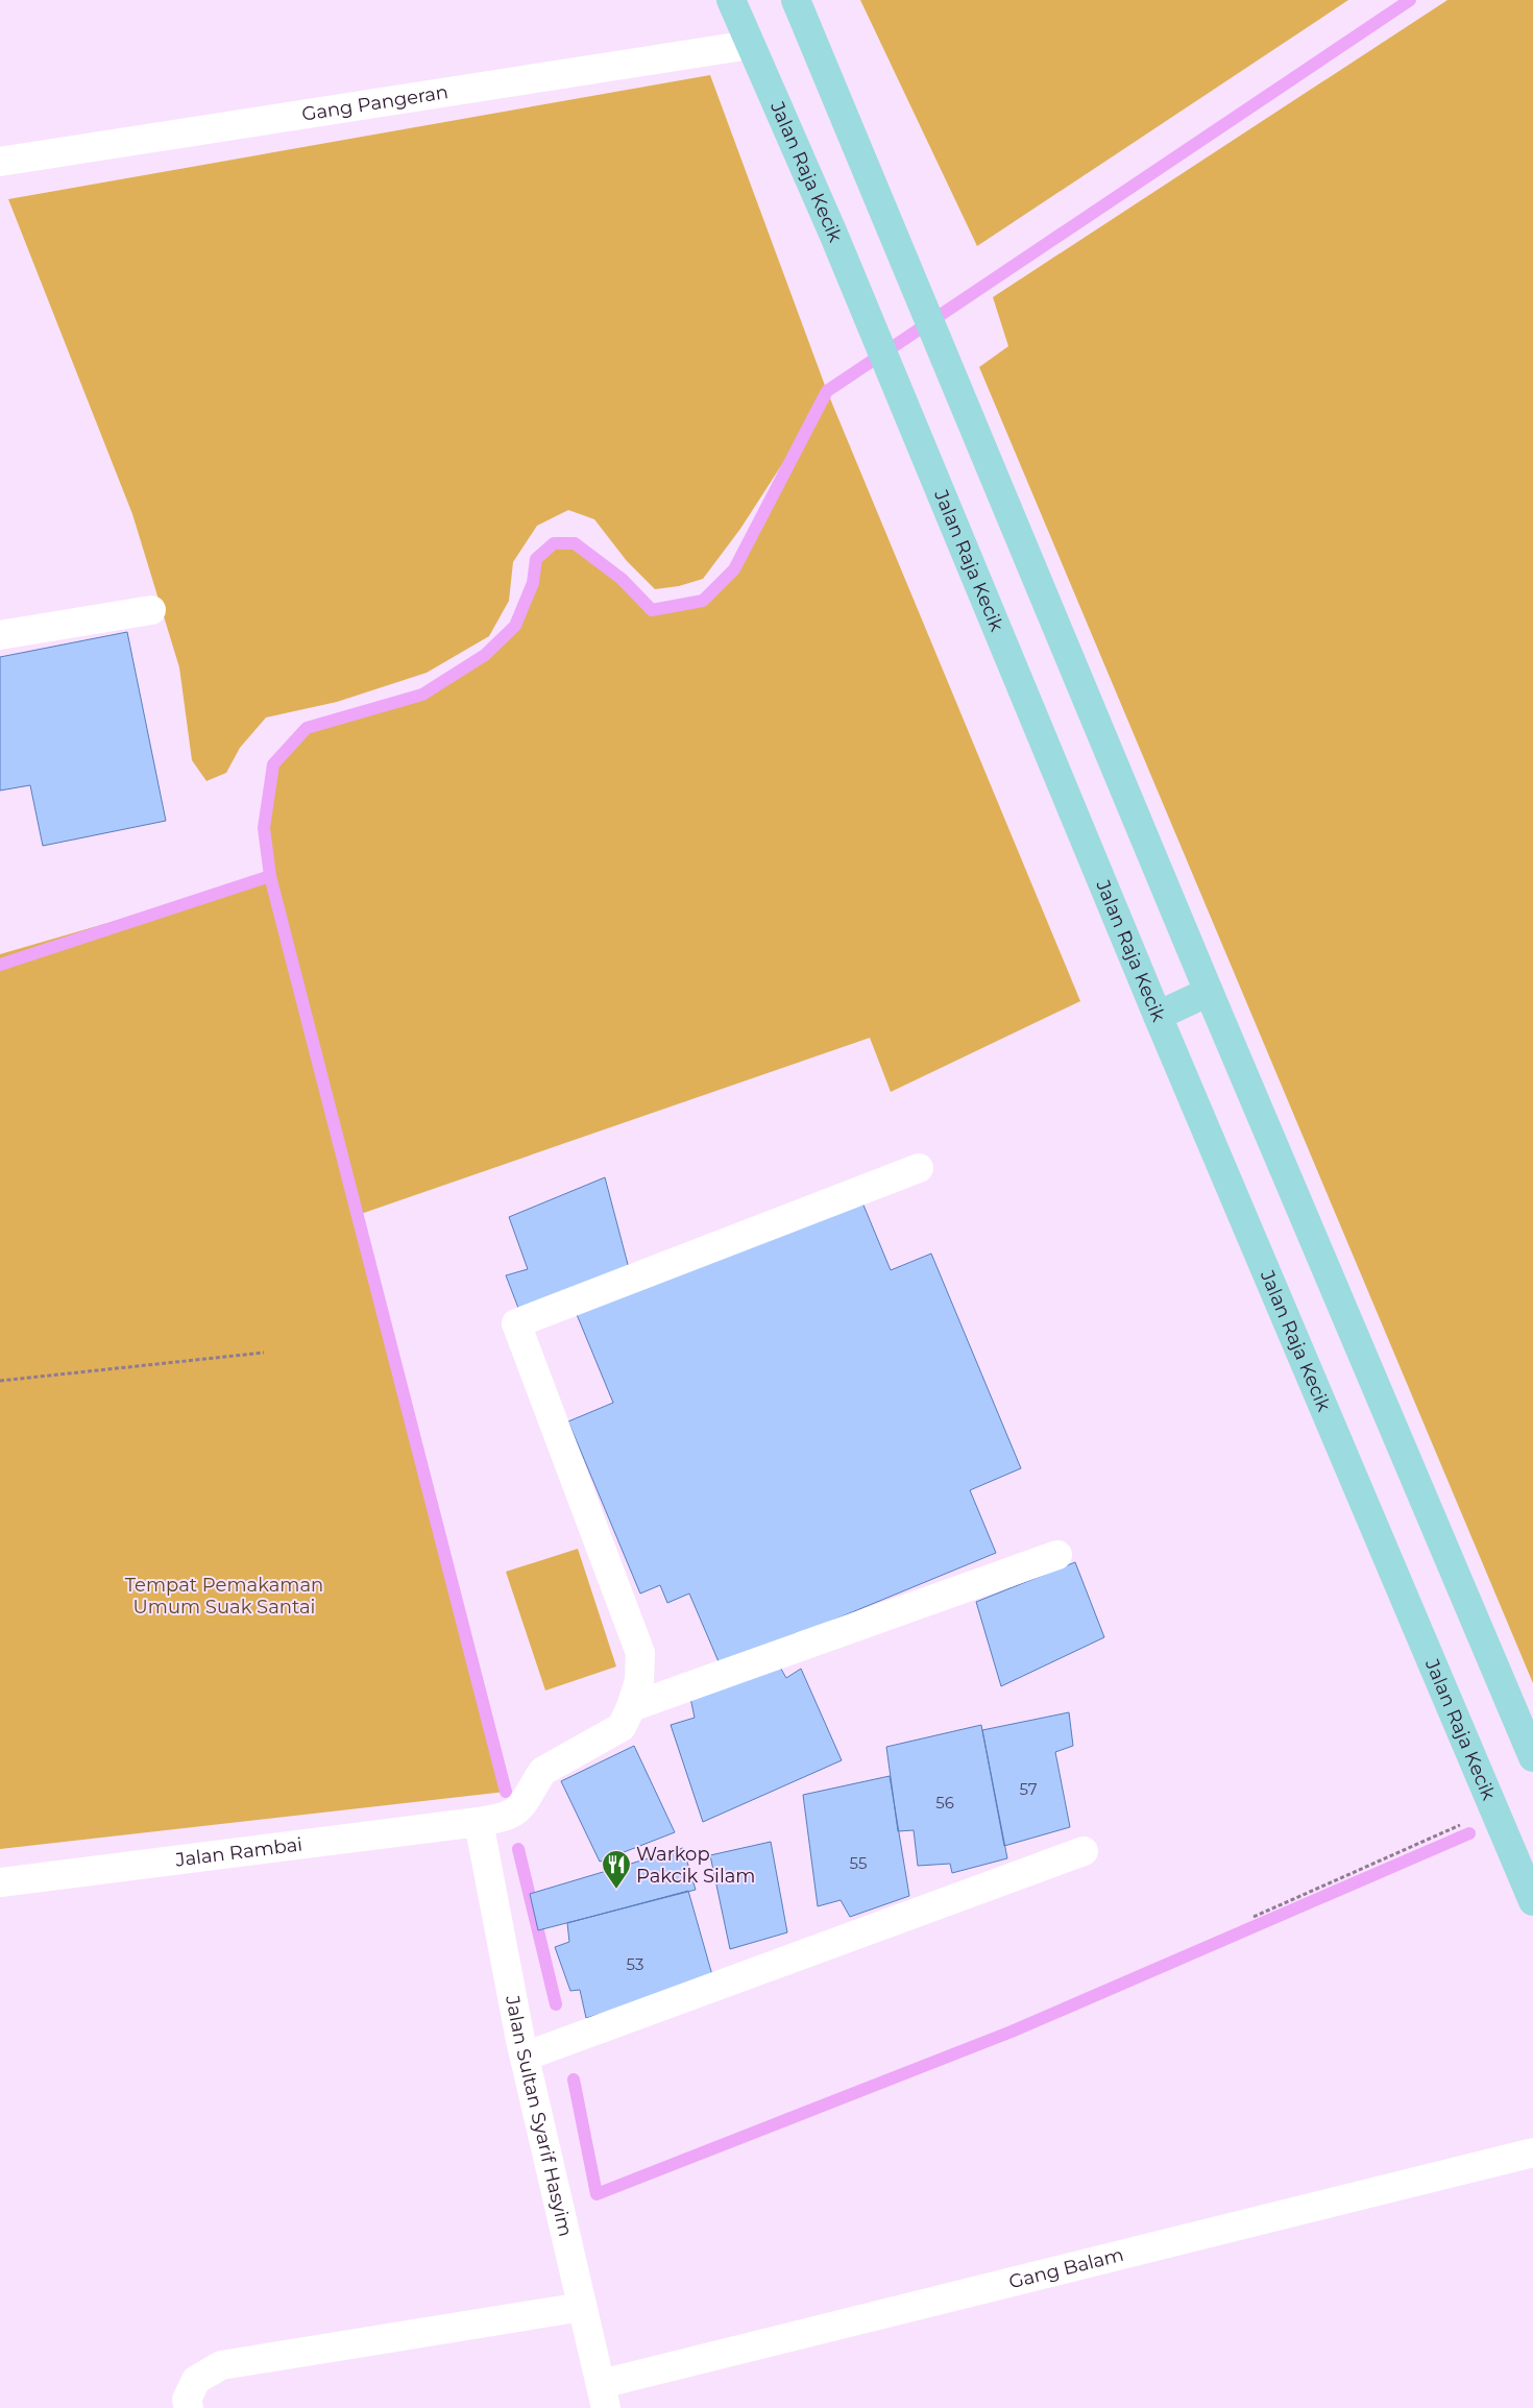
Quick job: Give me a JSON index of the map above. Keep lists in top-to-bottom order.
{
  "streets": {
    "main road": ["Jalan Raja Kecik"],
    "street": [
      "Gang Pangeran",
      "Jalan Rambai",
      "Jalan Sultan Syarif Hasyim",
      "Gang Balam"
    ]
  },
  "crossings": [
    ["Gang Pangeran", "Jalan Raja Kecik"],
    ["Jalan Rambai", "Jalan Sultan Syarif Hasyim"],
    ["Jalan Sultan Syarif Hasyim", "Gang Balam"]
  ],
  "parks": ["Tempat Pemakaman Umum Suak Santai"],
  "places": {
    "restaurant": ["Warkop Pakcik Silam"]
  },
  "house_numbers": [
    "57",
    "56",
    "55",
    "53"
  ]
}
